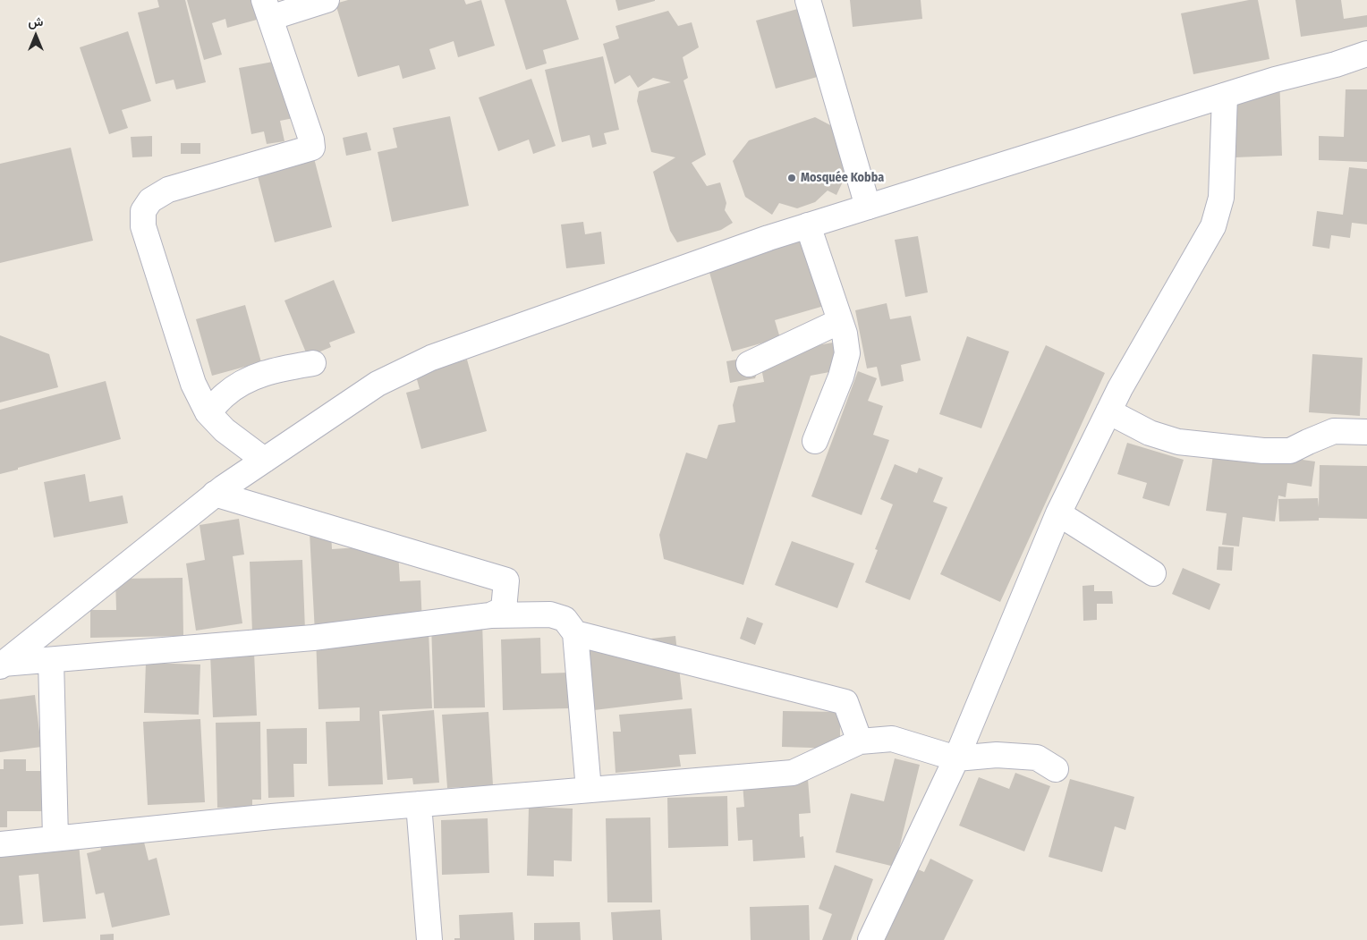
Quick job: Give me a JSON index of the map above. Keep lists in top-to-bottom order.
{
  "places": ["Mosquée Kobba"],
  "north": "top"
}
